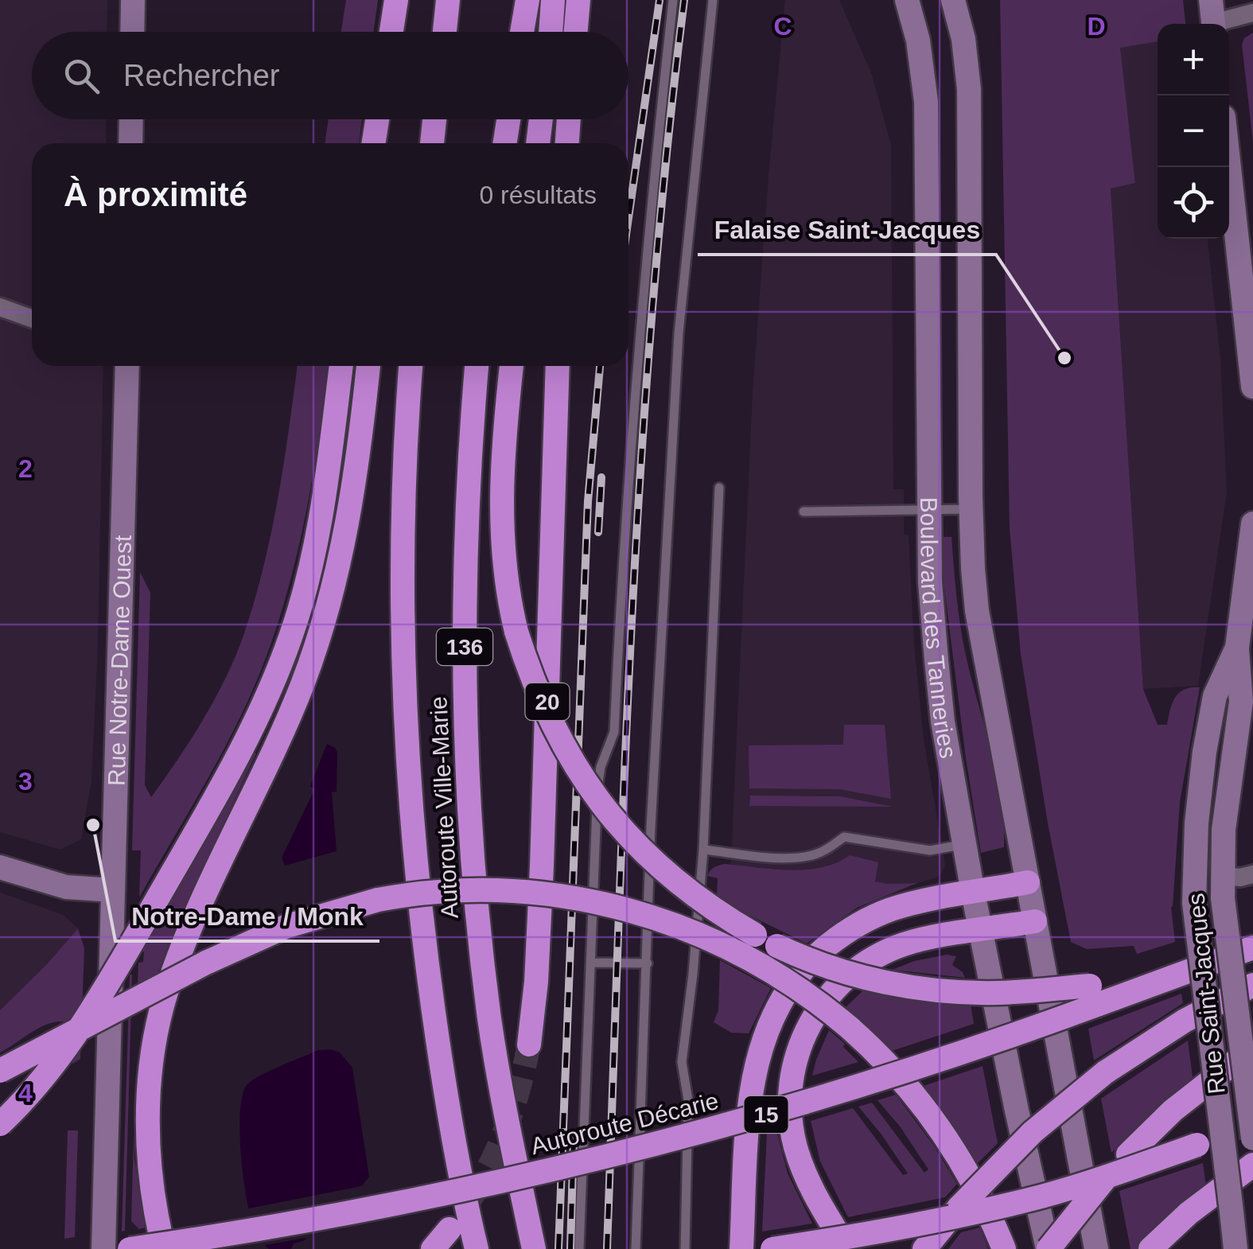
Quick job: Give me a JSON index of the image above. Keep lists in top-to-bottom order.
{
  "streets": {
    "highway": [
      "136",
      "20",
      "Autoroute Ville-Marie",
      "15",
      "Autoroute Décarie"
    ],
    "main road": ["Boulevard des Tanneries", "Rue Notre-Dame Ouest", "Rue Saint-Jacques"]
  },
  "places": ["Falaise Saint-Jacques", "Notre-Dame / Monk"],
  "page": {
    "map_buttons": ["+", "−"],
    "search": "Rechercher",
    "heading": ["À proximité", "0 résultats"]
  },
  "grid": {
    "columns": ["C", "D"],
    "rows": ["2", "3", "4"]
  }
}
